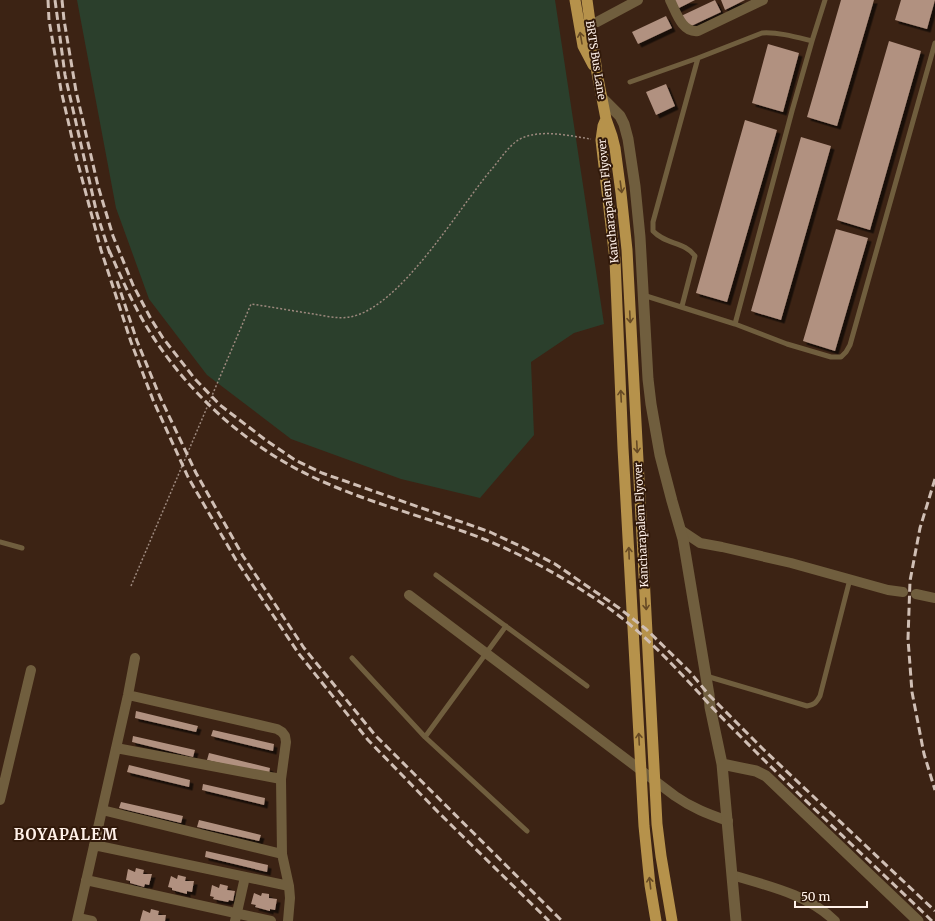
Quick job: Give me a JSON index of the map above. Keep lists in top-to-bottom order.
{
  "streets": {
    "main road": ["BRTS Bus Lane", "Kancharapalem Flyover"]
  },
  "crossings": [
    ["BRTS Bus Lane", "Kancharapalem Flyover"]
  ],
  "districts": ["BOYAPALEM"],
  "scale_bar": "50 m"
}
